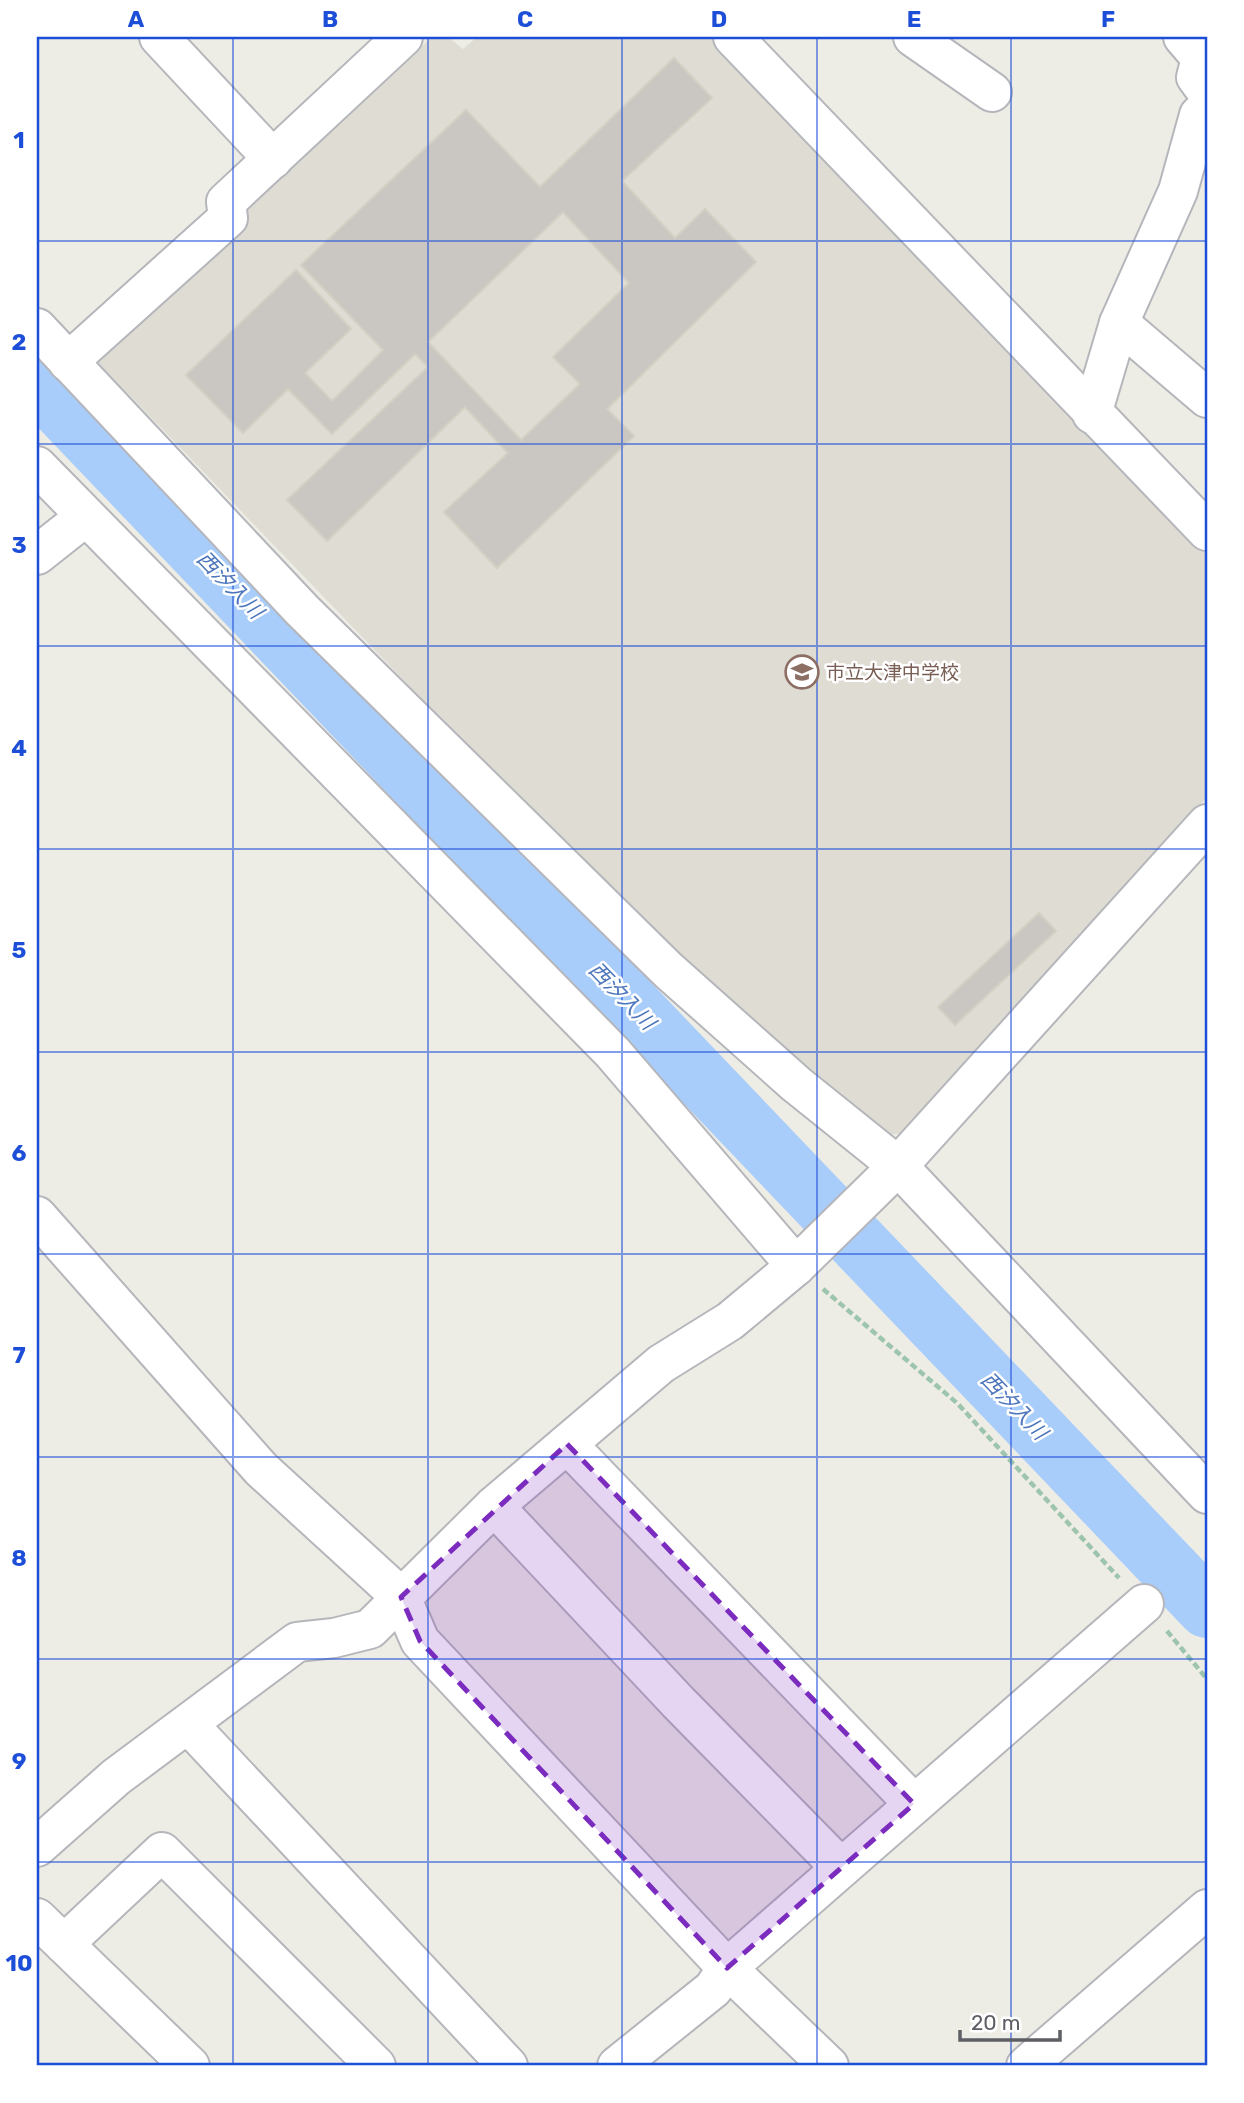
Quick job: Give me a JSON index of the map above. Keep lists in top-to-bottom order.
{
  "water": ["西汐入川"],
  "places": {
    "school or university": ["市立大津中学校"]
  },
  "scale_bar": "20 m",
  "grid": {
    "columns": [
      "A",
      "B",
      "C",
      "D",
      "E",
      "F"
    ],
    "rows": [
      "1",
      "2",
      "3",
      "4",
      "5",
      "6",
      "7",
      "8",
      "9",
      "10"
    ]
  }
}
